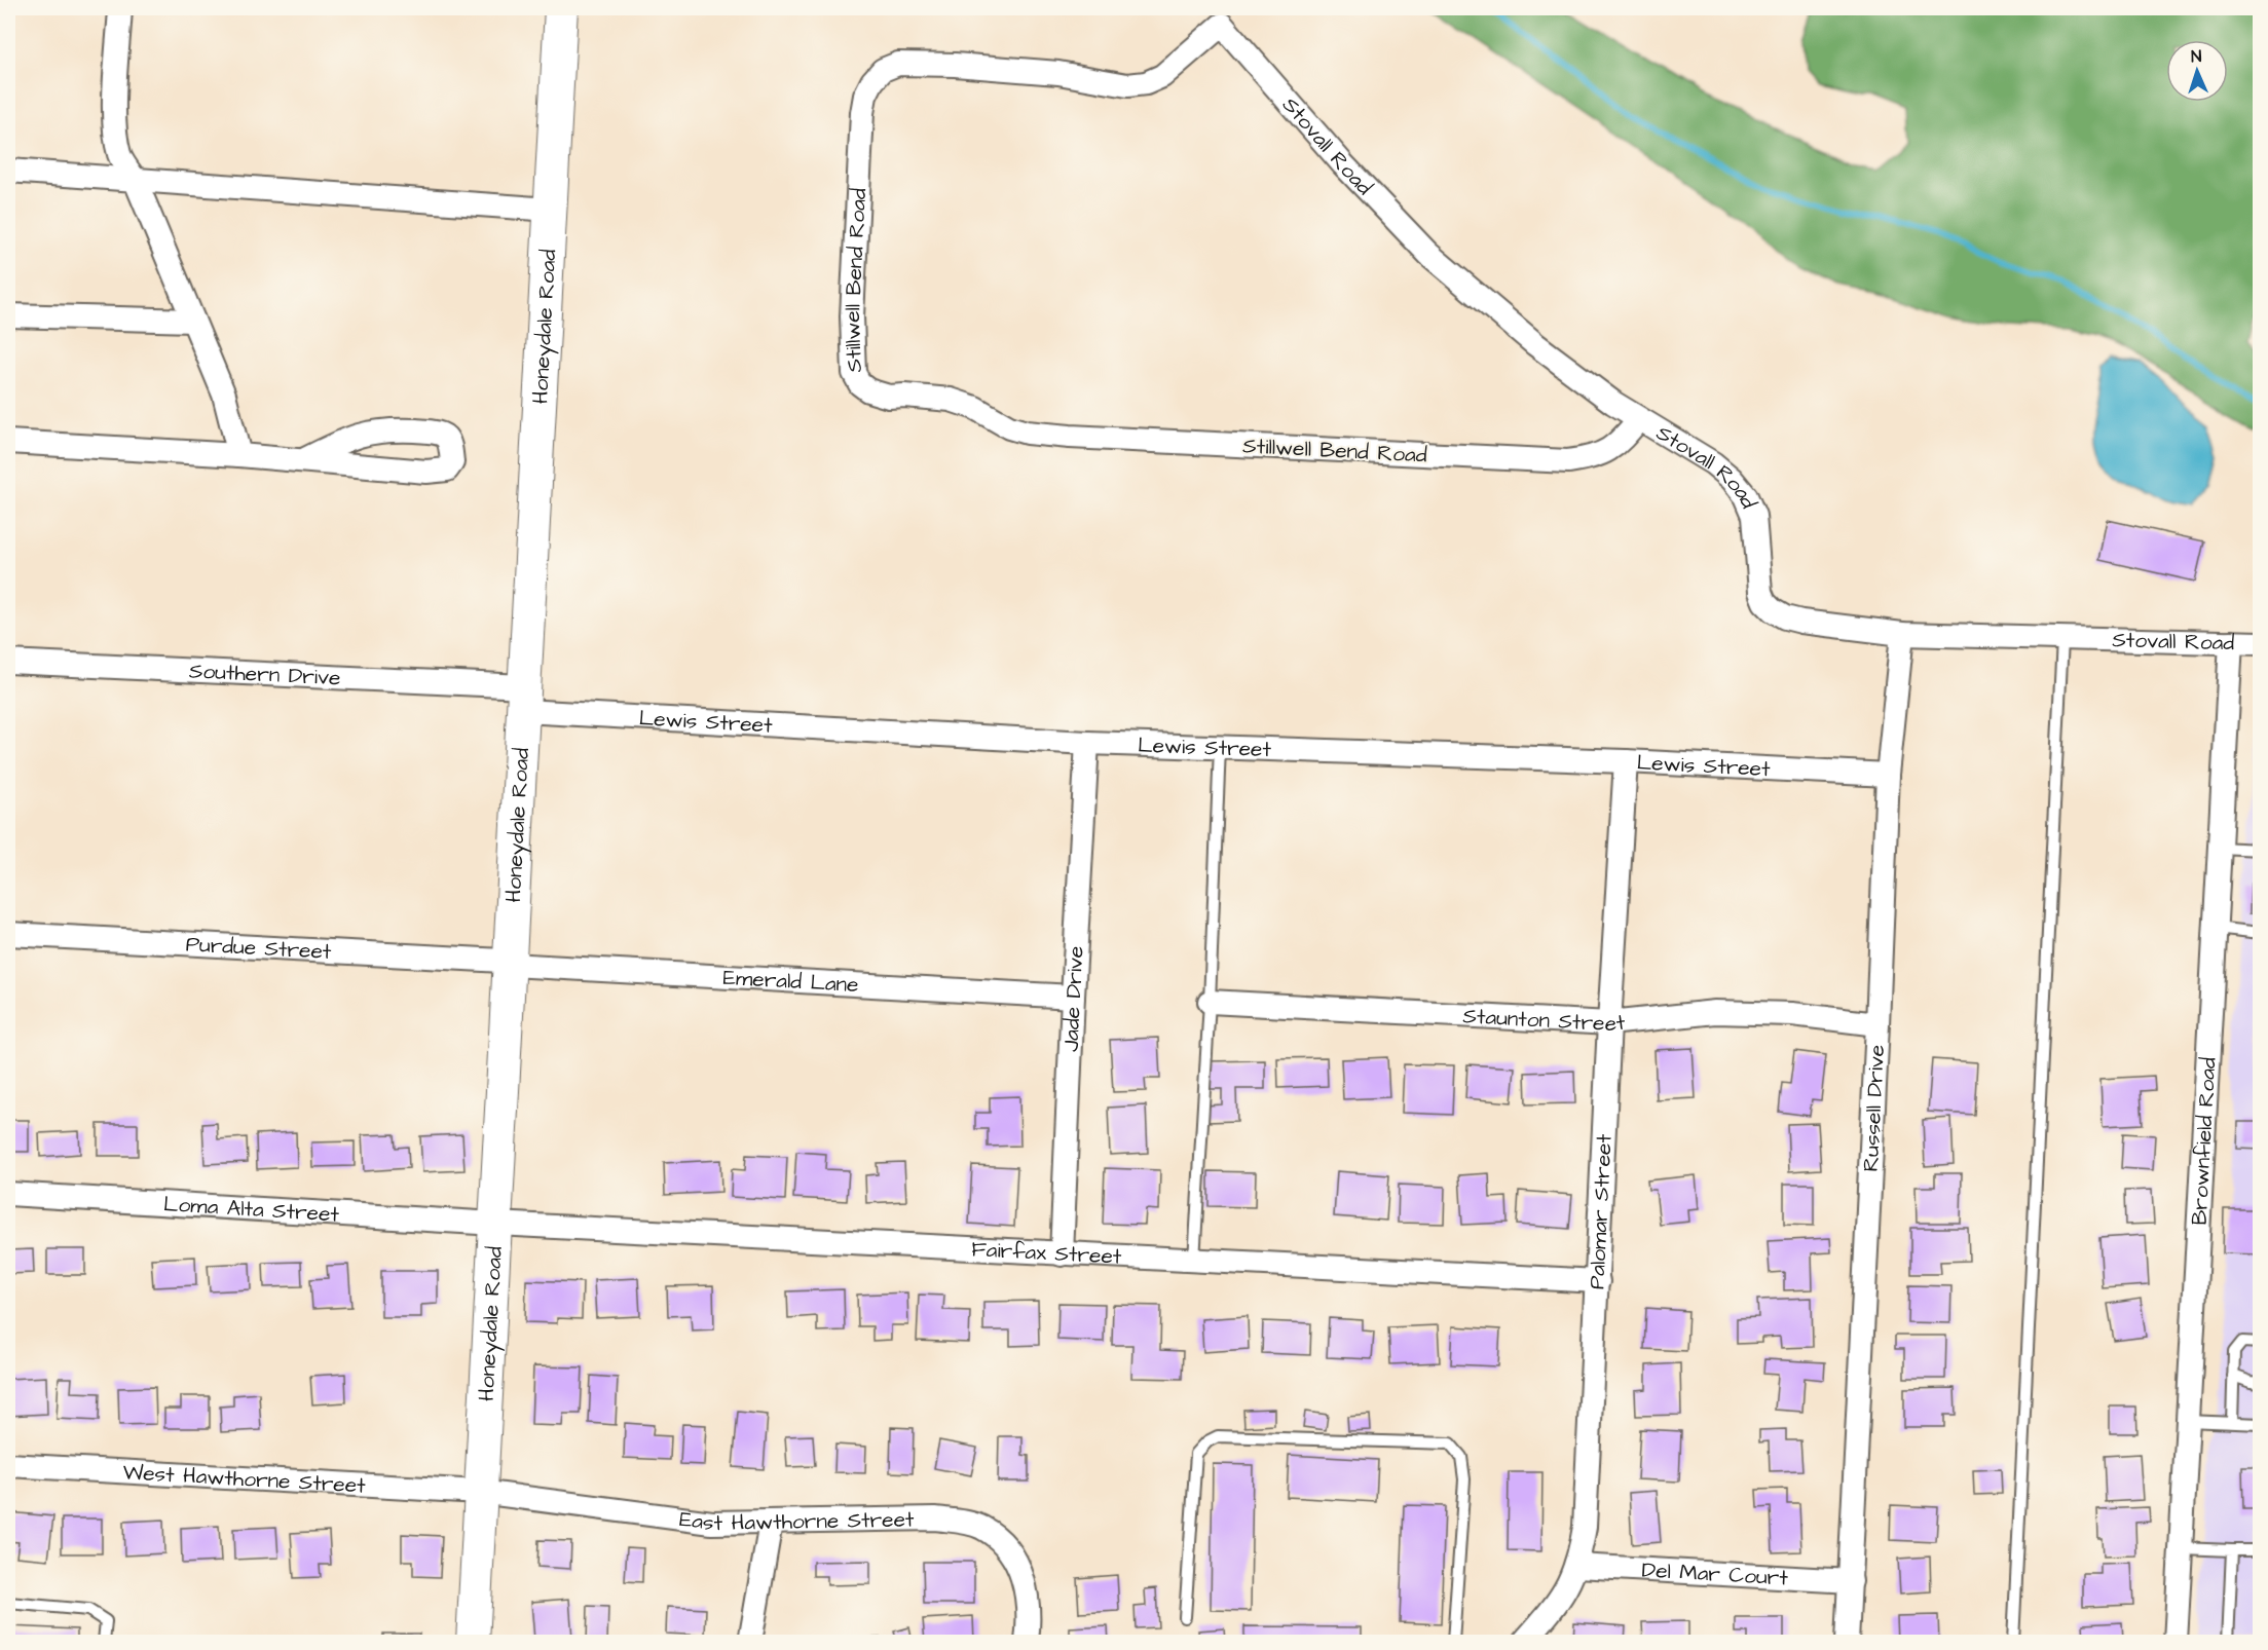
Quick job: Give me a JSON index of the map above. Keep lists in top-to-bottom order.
{
  "streets": {
    "street": [
      "Stovall Road",
      "Stillwell Bend Road",
      "Honeydale Road",
      "Southern Drive",
      "Lewis Street",
      "Purdue Street",
      "Emerald Lane",
      "Jade Drive",
      "Staunton Street",
      "Russell Drive",
      "Brownfield Road",
      "Loma Alta Street",
      "Palomar Street",
      "Fairfax Street",
      "West Hawthorne Street",
      "East Hawthorne Street",
      "Del Mar Court"
    ]
  },
  "crossings": [
    ["Stovall Road", "Stillwell Bend Road"],
    ["Stovall Road", "Russell Drive"],
    ["Stovall Road", "Brownfield Road"],
    ["Honeydale Road", "Southern Drive"],
    ["Honeydale Road", "Lewis Street"],
    ["Honeydale Road", "Purdue Street"],
    ["Honeydale Road", "Emerald Lane"],
    ["Honeydale Road", "Loma Alta Street"],
    ["Honeydale Road", "Fairfax Street"],
    ["Honeydale Road", "West Hawthorne Street"],
    ["Honeydale Road", "East Hawthorne Street"],
    ["Southern Drive", "Lewis Street"],
    ["Lewis Street", "Jade Drive"],
    ["Lewis Street", "Russell Drive"],
    ["Lewis Street", "Palomar Street"],
    ["Purdue Street", "Emerald Lane"],
    ["Emerald Lane", "Jade Drive"],
    ["Jade Drive", "Fairfax Street"],
    ["Staunton Street", "Russell Drive"],
    ["Staunton Street", "Palomar Street"],
    ["Russell Drive", "Del Mar Court"],
    ["Loma Alta Street", "Fairfax Street"],
    ["Palomar Street", "Fairfax Street"],
    ["Palomar Street", "Del Mar Court"],
    ["West Hawthorne Street", "East Hawthorne Street"]
  ],
  "north": "top"
}
